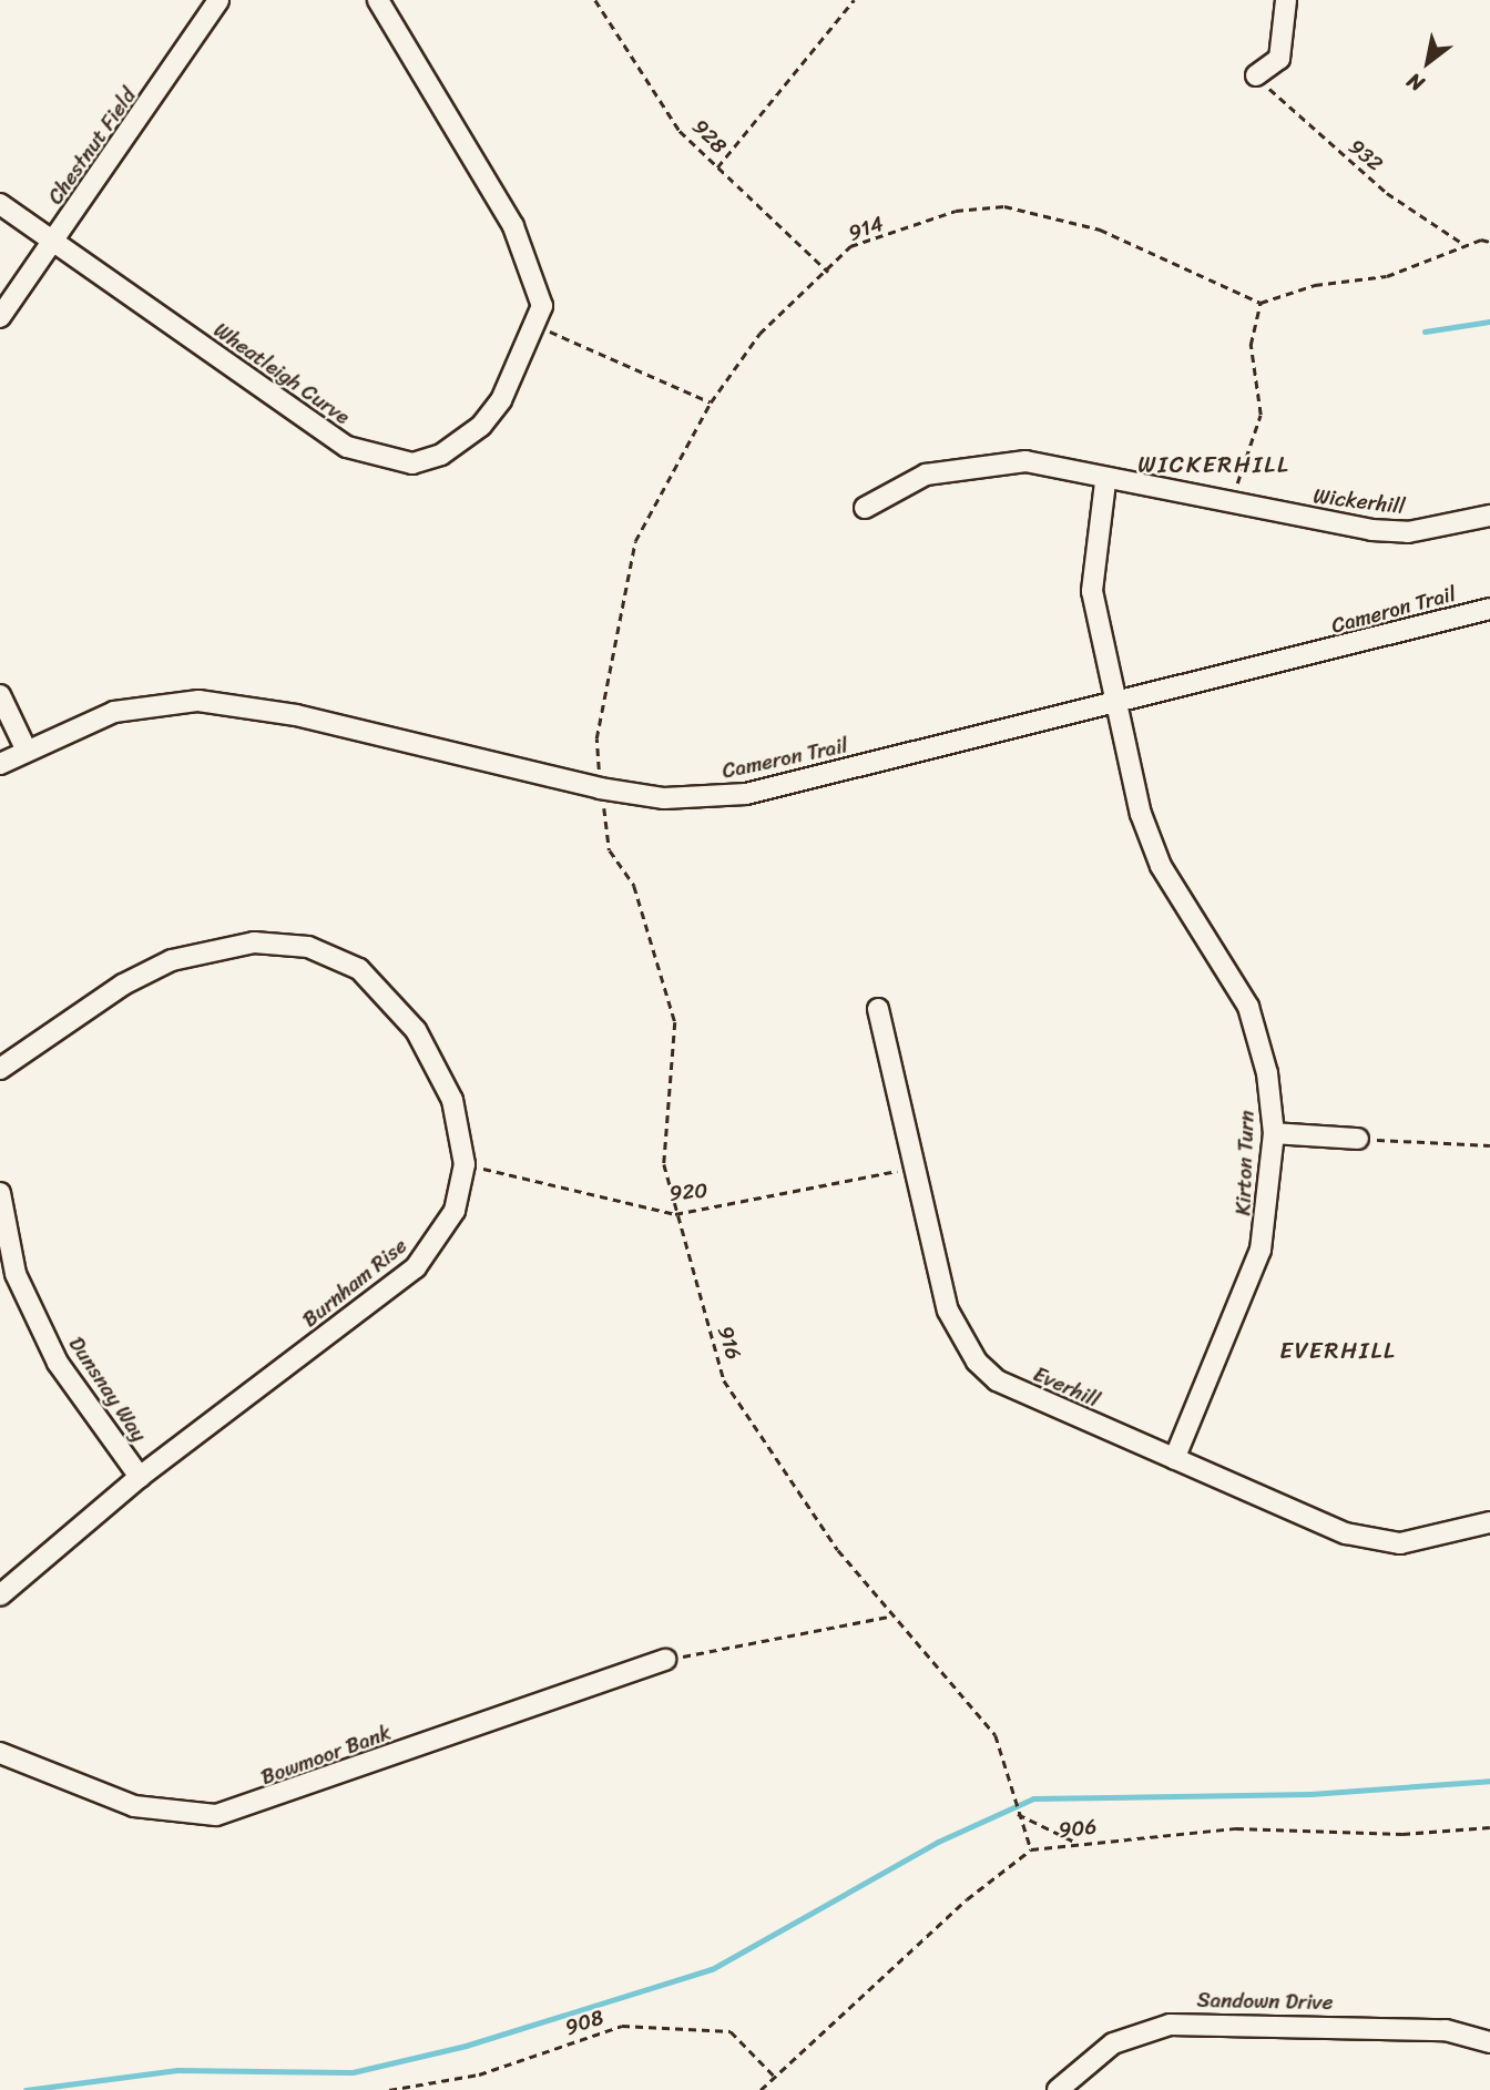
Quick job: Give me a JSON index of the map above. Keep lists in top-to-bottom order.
{
  "streets": {
    "street": [
      "Chestnut Field",
      "Wheatleigh Curve",
      "Wickerhill",
      "Cameron Trail",
      "Kirton Turn",
      "Burnham Rise",
      "Everhill",
      "Dunsnay Way",
      "Bowmoor Bank",
      "Sandown Drive"
    ],
    "path": [
      "928",
      "932",
      "914",
      "920",
      "916",
      "906",
      "908"
    ]
  },
  "crossings": [
    ["928", "914"],
    ["Chestnut Field", "Wheatleigh Curve"],
    ["914", "Cameron Trail"],
    ["914", "916"],
    ["Wickerhill", "Kirton Turn"],
    ["Cameron Trail", "Kirton Turn"],
    ["Cameron Trail", "916"],
    ["Kirton Turn", "Everhill"],
    ["920", "Burnham Rise"],
    ["920", "916"],
    ["920", "Everhill"],
    ["Burnham Rise", "Dunsnay Way"],
    ["916", "906"],
    ["906", "908"]
  ],
  "districts": ["WICKERHILL", "EVERHILL"],
  "north": "bottom left"
}
